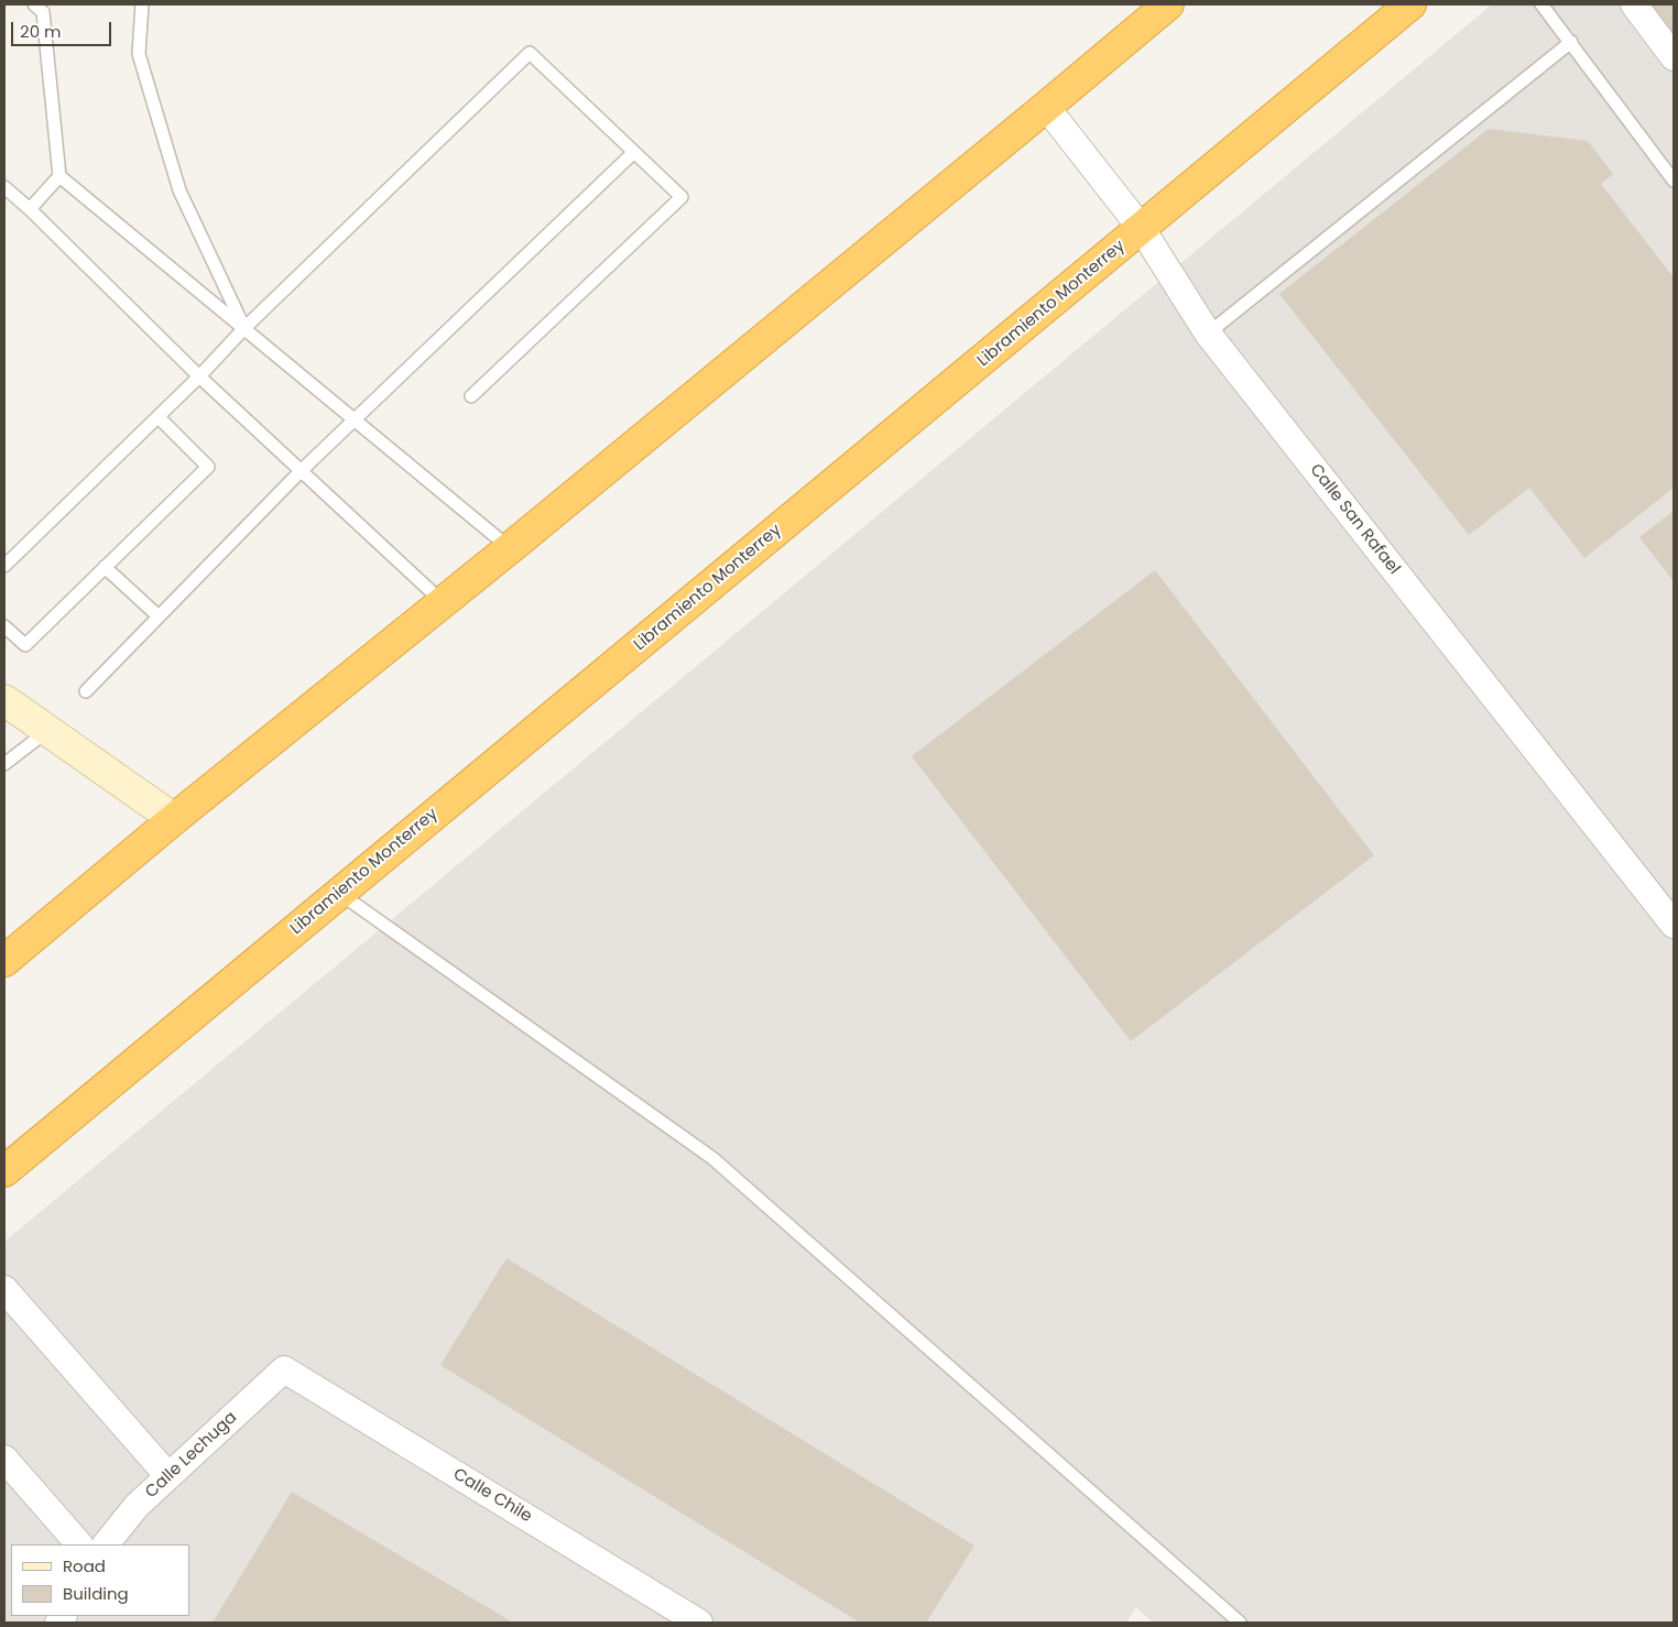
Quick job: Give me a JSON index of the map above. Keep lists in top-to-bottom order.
{
  "streets": {
    "highway": ["Libramiento Monterrey"],
    "street": ["Calle San Rafael", "Calle Lechuga", "Calle Chile"]
  },
  "crossings": [
    ["Libramiento Monterrey", "Calle San Rafael"],
    ["Calle Lechuga", "Calle Chile"]
  ],
  "legend": ["Road", "Building"],
  "scale_bar": "20 m"
}
